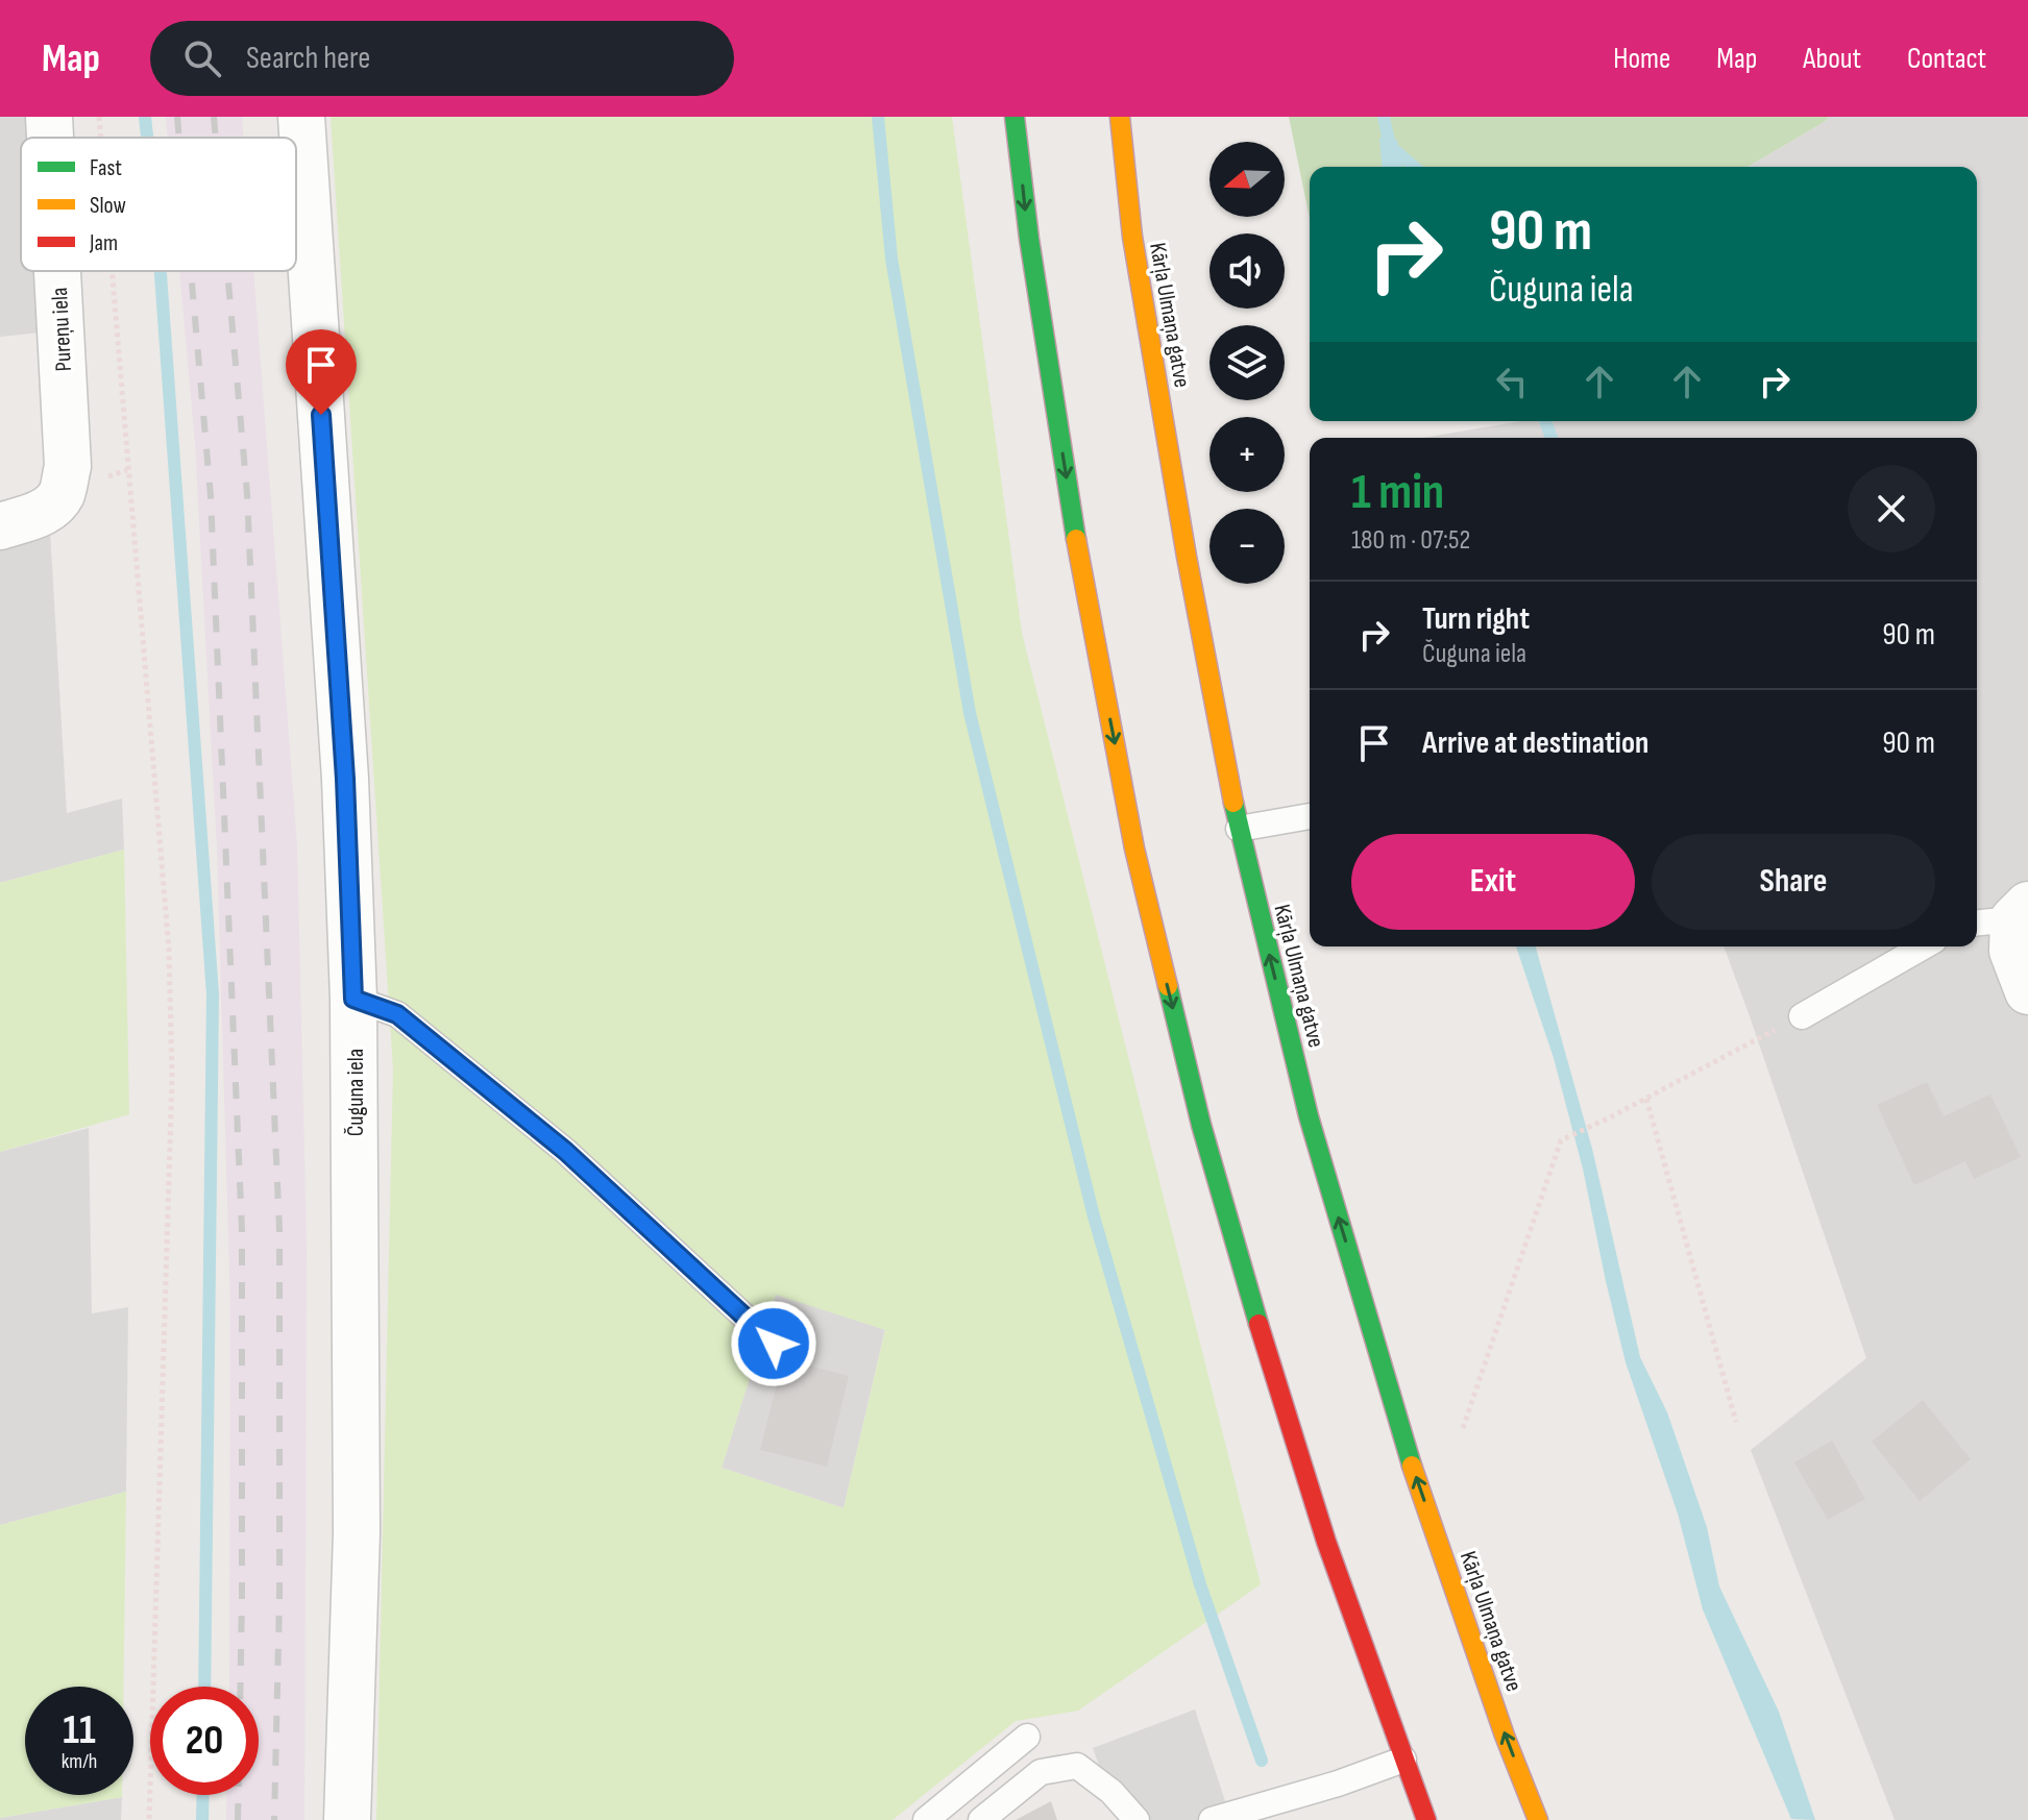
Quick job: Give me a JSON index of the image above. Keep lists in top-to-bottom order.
{
  "streets": {
    "highway": ["Kārļa Ulmaņa gatve"],
    "street": ["Pureņu iela", "Čuguna iela"]
  },
  "legend": ["Fast", "Slow", "Jam"],
  "north": "left",
  "page": {
    "header": "Map",
    "search": "Search here",
    "nav": [
      "Home",
      "Map",
      "About",
      "Contact"
    ],
    "map_buttons": ["+", "−"],
    "turn": ["90 m", "Čuguna iela"],
    "heading": ["1 min", "180 m · 07:52"],
    "list": [
      {
        "name": "Turn right",
        "note": "Čuguna iela",
        "value": "90 m"
      },
      {
        "name": "Arrive at destination",
        "value": "90 m"
      }
    ],
    "buttons": ["Exit", "Share"],
    "speed": "11 km/h",
    "limit": "20"
  }
}
